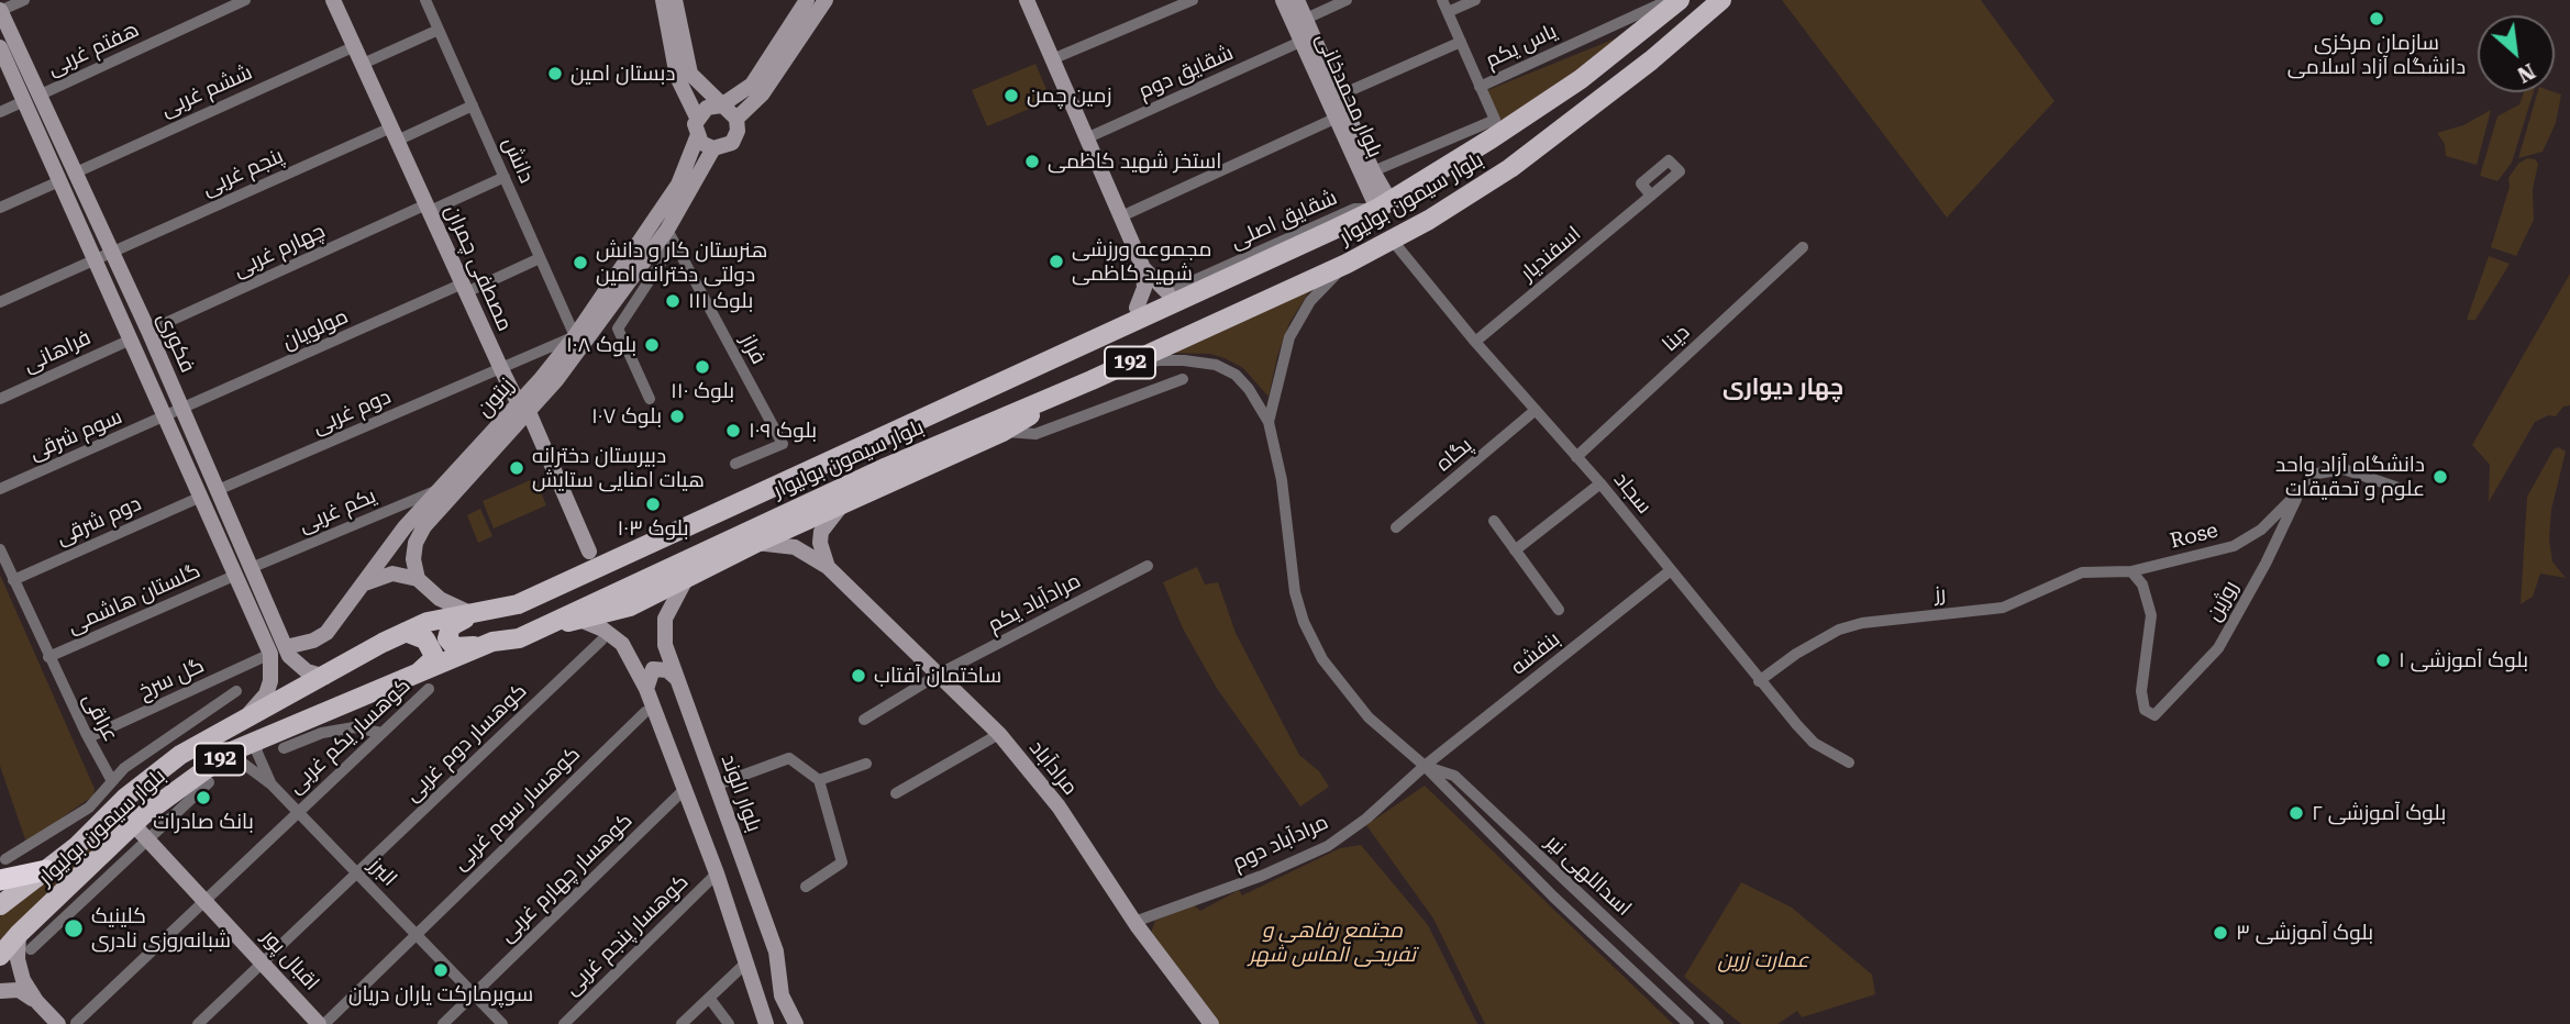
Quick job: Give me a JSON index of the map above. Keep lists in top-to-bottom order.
{
  "streets": {
    "main road": ["بلوار سیمون بولیوار", "192"],
    "street": [
      "یاس یکم",
      "هفتم غربی",
      "شقایق دوم",
      "ششم غربی",
      "بلوار محمدخانی",
      "دانش",
      "پنجم غربی",
      "چهارم غربی",
      "اسفندیار",
      "مصطفی چمران",
      "مولویان",
      "دینا",
      "فکوری",
      "فراز",
      "فراهانی",
      "زیتون",
      "دوم غربی",
      "سوم شرقی",
      "پگاه",
      "سجاد",
      "یکم غربی",
      "دوم شرقی",
      "Rose",
      "رز",
      "گلستان هاشمی",
      "روژین",
      "مرادآباد یکم",
      "بنفشه",
      "گل سرخ",
      "عراقی",
      "کوهسار یکم غربی",
      "کوهسار دوم غربی",
      "مرادآباد",
      "بلوار الوند",
      "کوهسار سوم غربی",
      "مرادآباد دوم",
      "البرز",
      "اسداللهی نیر",
      "کوهسار چهارم غربی",
      "کوهسار پنجم غربی",
      "اقبال پور"
    ]
  },
  "crossings": [
    ["یاس یکم", "بلوار سیمون بولیوار"],
    ["هفتم غربی", "فکوری"],
    ["شقایق دوم", "بلوار محمدخانی"],
    ["ششم غربی", "مصطفی چمران"],
    ["ششم غربی", "فکوری"],
    ["بلوار محمدخانی", "بلوار سیمون بولیوار"],
    ["دانش", "پنجم غربی"],
    ["دانش", "چهارم غربی"],
    ["دانش", "مولویان"],
    ["دانش", "زیتون"],
    ["دانش", "دوم غربی"],
    ["پنجم غربی", "مصطفی چمران"],
    ["پنجم غربی", "فکوری"],
    ["بلوار سیمون بولیوار", "فکوری"],
    ["بلوار سیمون بولیوار", "سجاد"],
    ["بلوار سیمون بولیوار", "کوهسار یکم غربی"],
    ["بلوار سیمون بولیوار", "البرز"],
    ["بلوار سیمون بولیوار", "اسداللهی نیر"],
    ["بلوار سیمون بولیوار", "اقبال پور"],
    ["چهارم غربی", "مصطفی چمران"],
    ["چهارم غربی", "فکوری"],
    ["اسفندیار", "سجاد"],
    ["مصطفی چمران", "مولویان"],
    ["مصطفی چمران", "زیتون"],
    ["مصطفی چمران", "دوم غربی"],
    ["مولویان", "فکوری"],
    ["مولویان", "سوم شرقی"],
    ["دینا", "سجاد"],
    ["فکوری", "فراهانی"],
    ["فکوری", "زیتون"],
    ["فکوری", "دوم غربی"],
    ["فکوری", "سوم شرقی"],
    ["فکوری", "یکم غربی"],
    ["فکوری", "دوم شرقی"],
    ["فکوری", "گلستان هاشمی"],
    ["فکوری", "گل سرخ"],
    ["فراز", "زیتون"],
    ["زیتون", "دوم غربی"],
    ["زیتون", "یکم غربی"],
    ["پگاه", "سجاد"],
    ["سجاد", "رز"],
    ["سجاد", "بنفشه"],
    ["دوم شرقی", "عراقی"],
    ["Rose", "رز"],
    ["Rose", "روژین"],
    ["رز", "روژین"],
    ["گلستان هاشمی", "عراقی"],
    ["مرادآباد یکم", "مرادآباد"],
    ["بنفشه", "مرادآباد دوم"],
    ["بنفشه", "اسداللهی نیر"],
    ["گل سرخ", "عراقی"],
    ["کوهسار یکم غربی", "البرز"],
    ["کوهسار یکم غربی", "اقبال پور"],
    ["کوهسار دوم غربی", "البرز"],
    ["کوهسار دوم غربی", "اقبال پور"],
    ["مرادآباد", "مرادآباد دوم"],
    ["کوهسار سوم غربی", "البرز"],
    ["کوهسار سوم غربی", "اقبال پور"],
    ["مرادآباد دوم", "اسداللهی نیر"],
    ["البرز", "کوهسار چهارم غربی"]
  ],
  "districts": ["چهار دیواری"],
  "parks": ["مجتمع رفاهی و تفریحی الماس شهر", "عمارت زرین"],
  "places": [
    "سازمان مرکزی دانشگاه آزاد اسلامی",
    "دبستان امین",
    "زمین چمن",
    "استخر شهید کاظمی",
    "مجموعه ورزشی شهید کاظمی",
    "هنرستان کار و دانش دولتی دخترانه امین",
    "بلوک ۱۱۱",
    "بلوک ۱۰۸",
    "بلوک ۱۱۰",
    "بلوک ۱۰۷",
    "بلوک ۱۰۹",
    "دبیرستان دخترانه هیات امنایی ستایش",
    "دانشگاه آزاد واحد علوم و تحقیقات",
    "بلوک ۱۰۳",
    "بلوک آموزشی ۱",
    "ساختمان آفتاب",
    "بانک صادرات",
    "بلوک آموزشی ۲",
    "کلینیک شبانه‌روزی نادری",
    "بلوک آموزشی ۳",
    "سوپرمارکت یاران دریان"
  ],
  "north": "bottom right"
}
